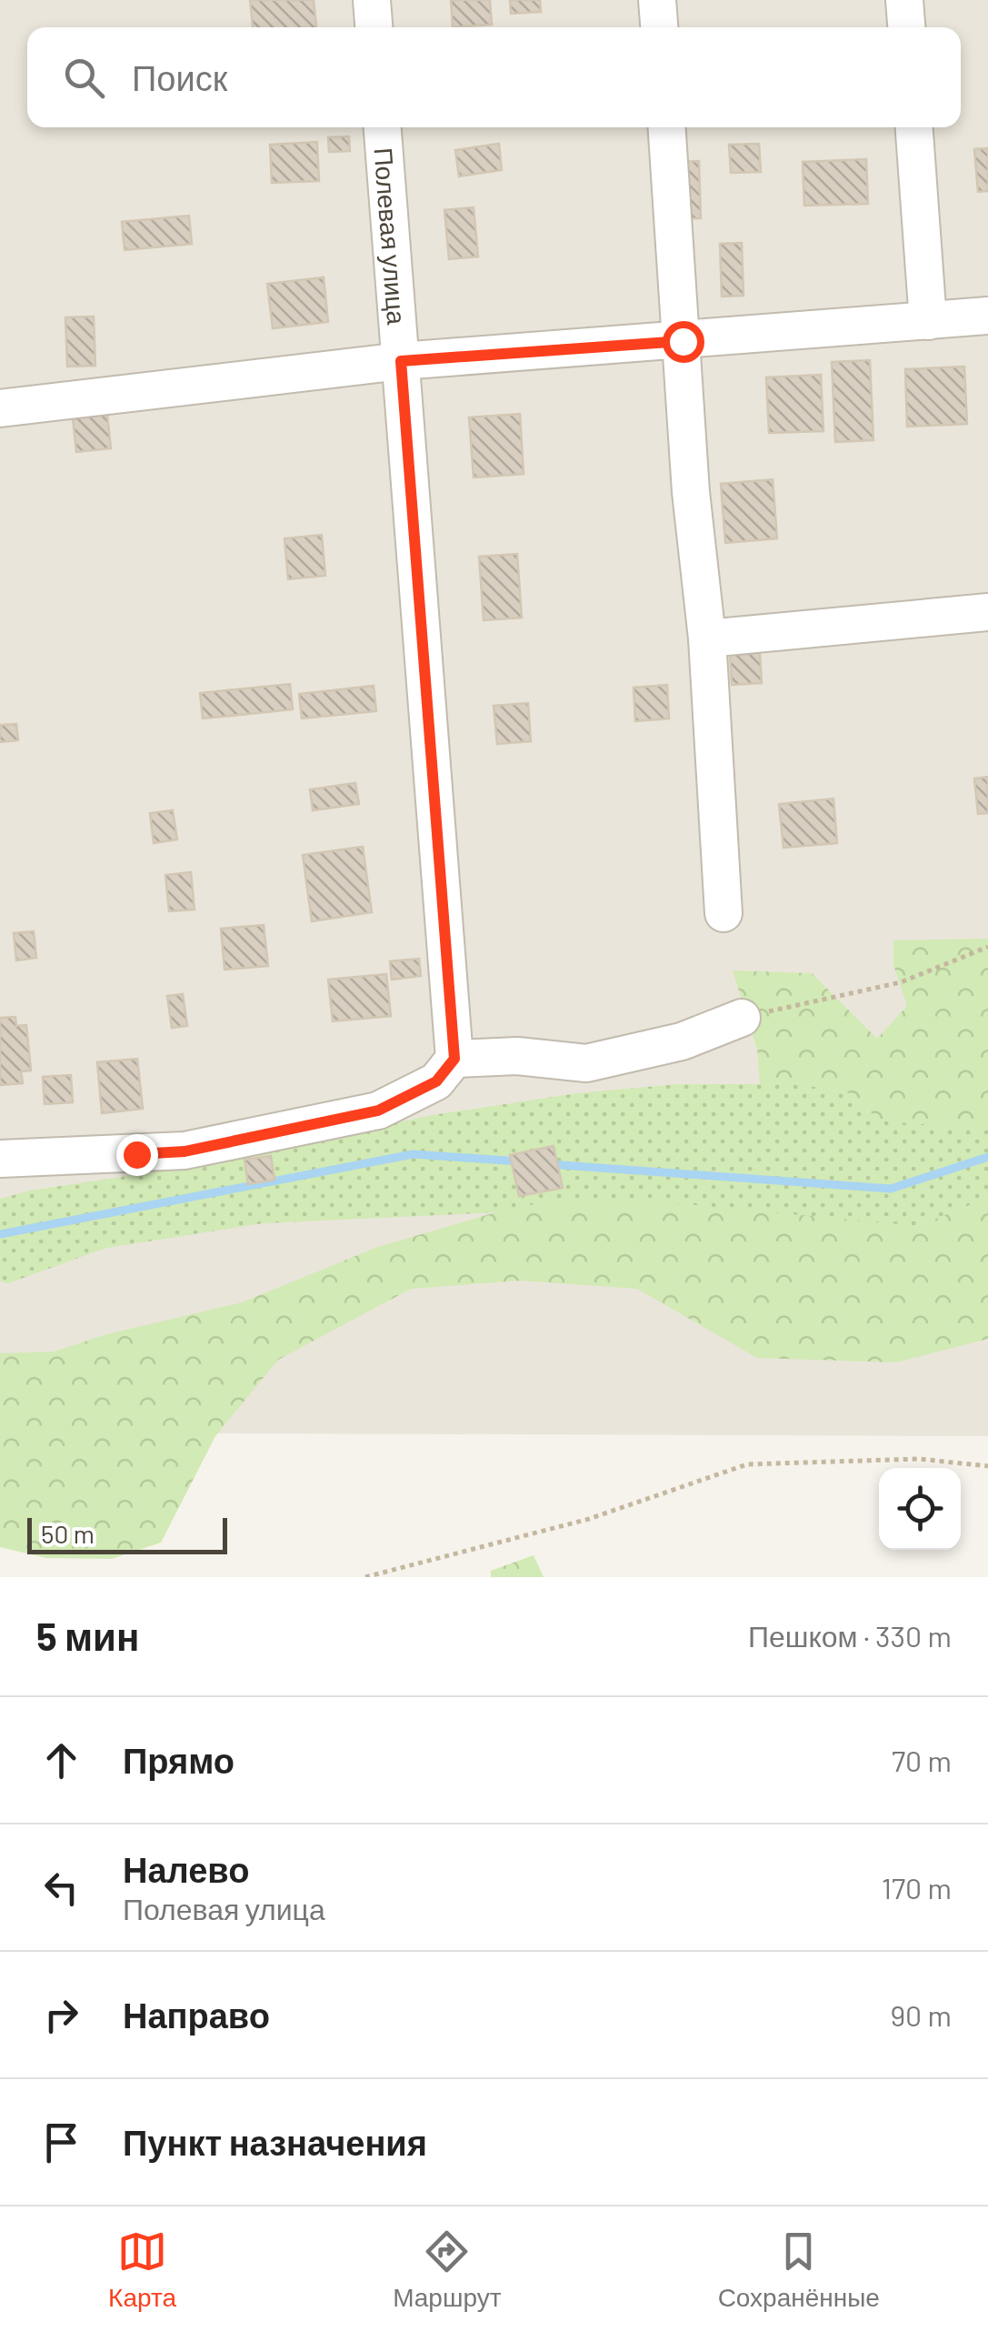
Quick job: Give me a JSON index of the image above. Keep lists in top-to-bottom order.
{
  "streets": {
    "street": ["Полевая улица"]
  },
  "scale_bar": "50 m",
  "page": {
    "search": "Поиск",
    "scale": "50 m",
    "heading": ["5 мин", "Пешком · 330 m"],
    "list": [
      ["Прямо", "70 m"],
      ["Налево", "Полевая улица", "170 m"],
      ["Направо", "90 m"],
      "Пункт назначения"
    ],
    "nav": ["Карта", "Маршрут", "Сохранённые"]
  }
}
